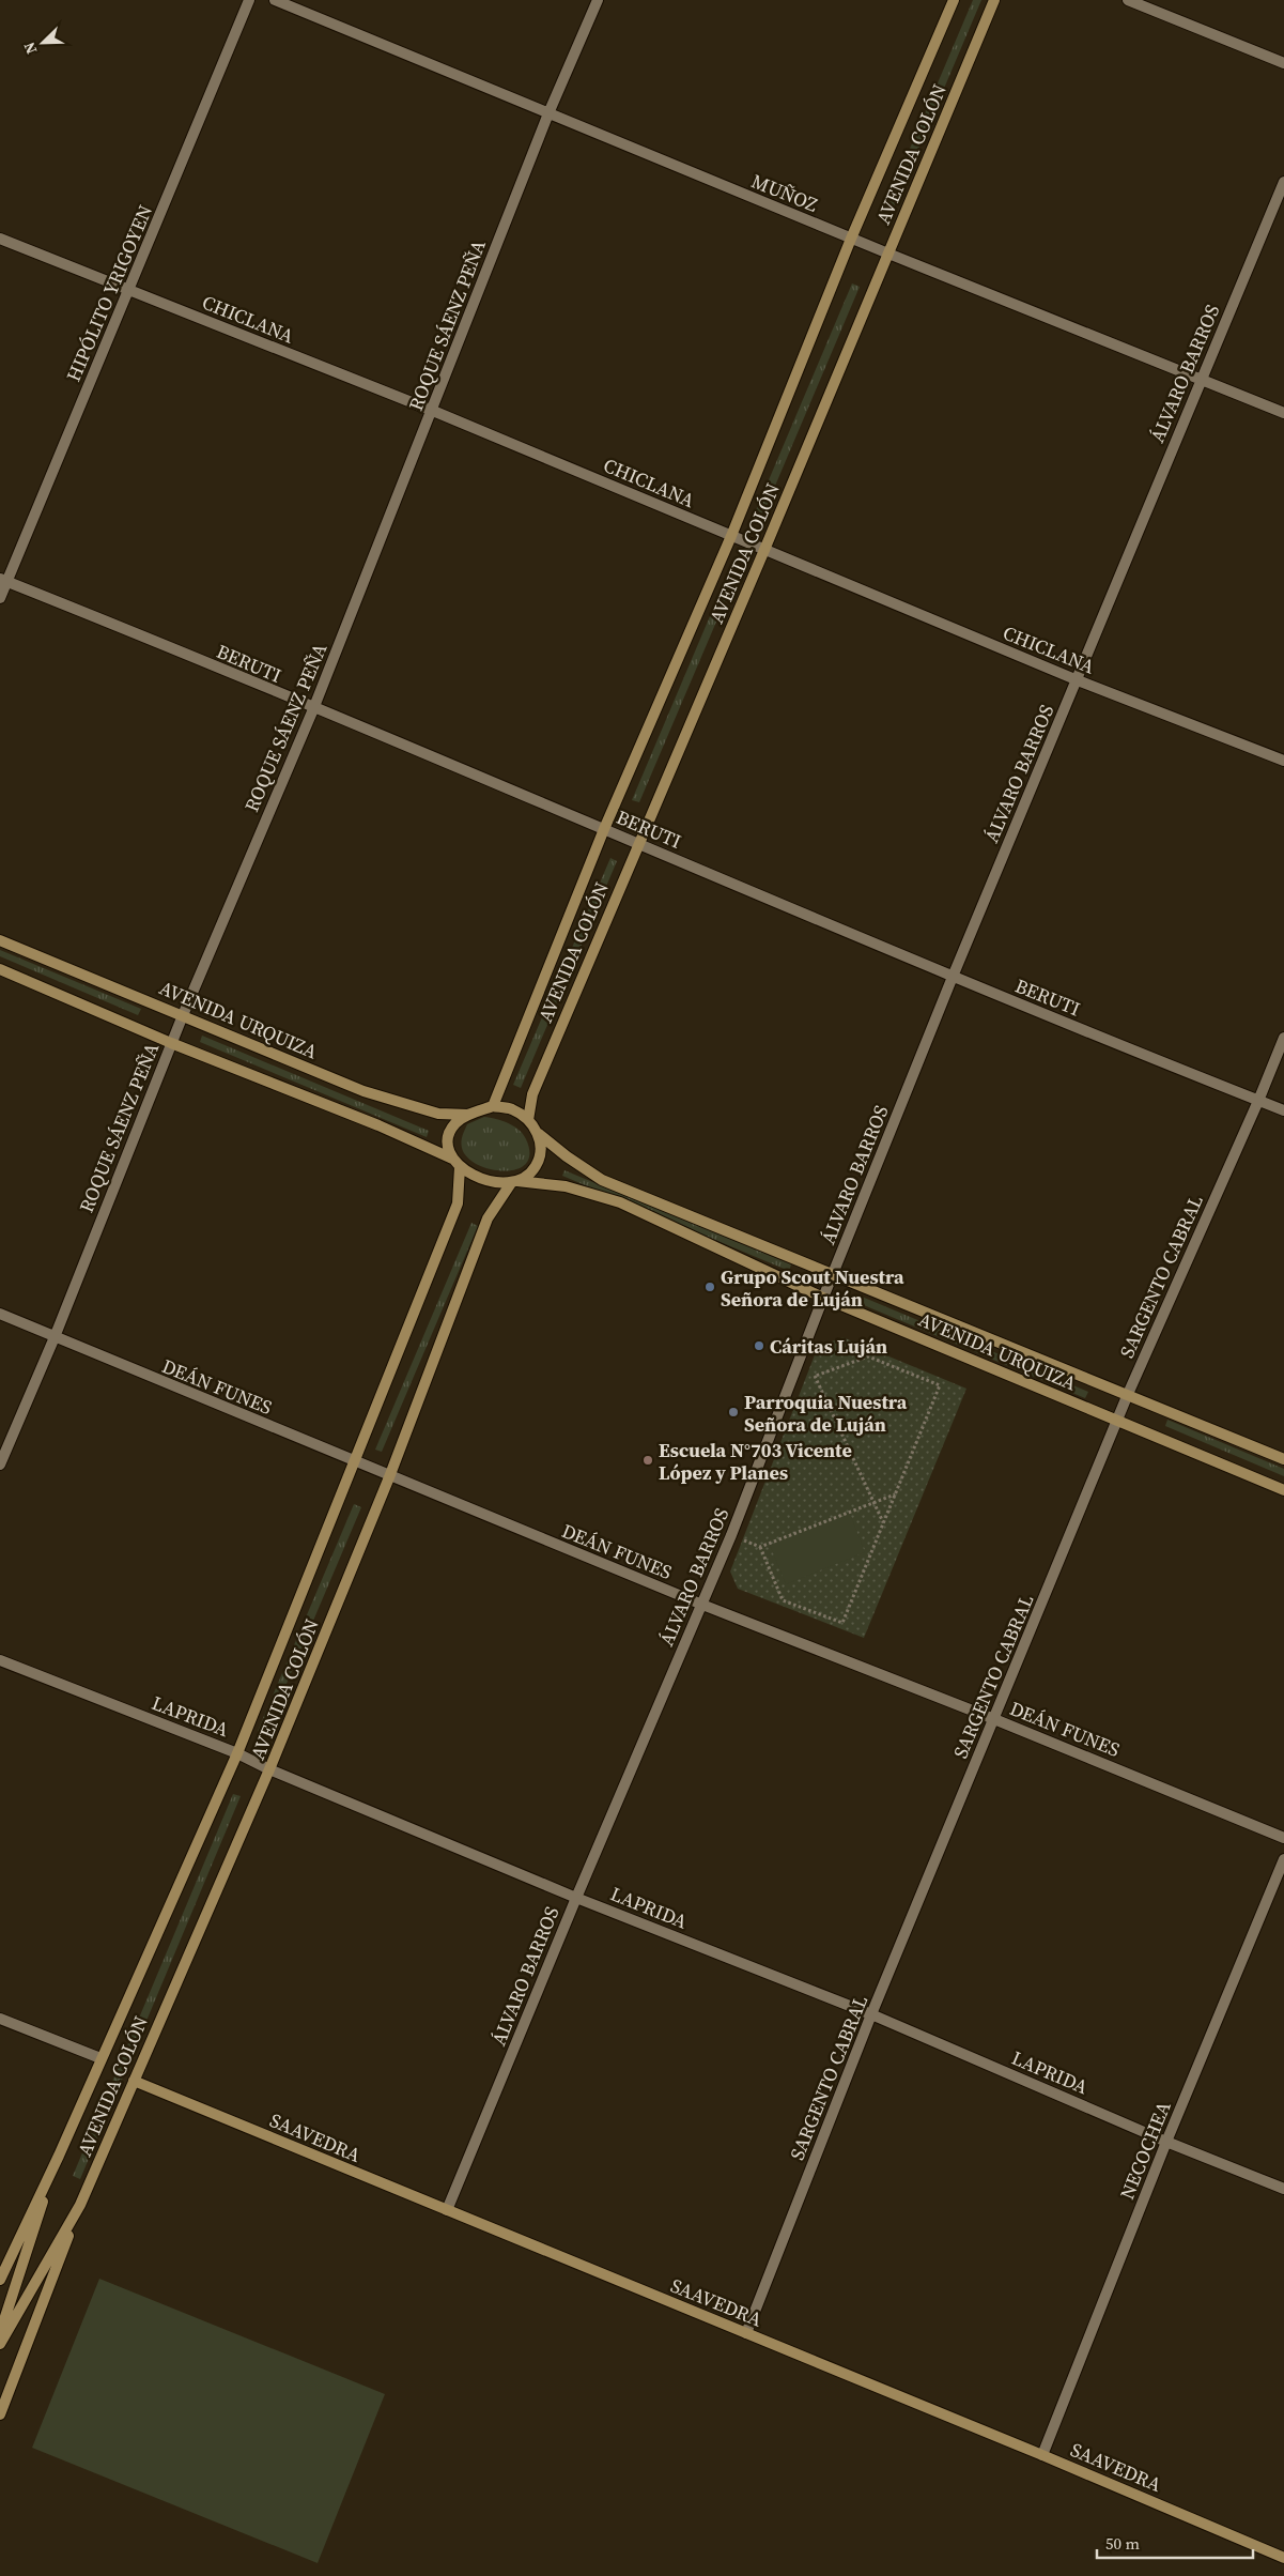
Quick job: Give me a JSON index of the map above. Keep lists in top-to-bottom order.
{
  "streets": {
    "main road": ["AVENIDA COLÓN", "AVENIDA URQUIZA", "SAAVEDRA"],
    "street": [
      "MUÑOZ",
      "HIPÓLITO YRIGOYEN",
      "CHICLANA",
      "ROQUE SÁENZ PEÑA",
      "ÁLVARO BARROS",
      "BERUTI",
      "SARGENTO CABRAL",
      "DEÁN FUNES",
      "LAPRIDA",
      "NECOCHEA"
    ]
  },
  "crossings": [
    ["AVENIDA COLÓN", "MUÑOZ"],
    ["AVENIDA COLÓN", "CHICLANA"],
    ["AVENIDA COLÓN", "BERUTI"],
    ["AVENIDA COLÓN", "AVENIDA URQUIZA"],
    ["AVENIDA COLÓN", "DEÁN FUNES"],
    ["AVENIDA COLÓN", "LAPRIDA"],
    ["AVENIDA COLÓN", "SAAVEDRA"],
    ["MUÑOZ", "ROQUE SÁENZ PEÑA"],
    ["MUÑOZ", "ÁLVARO BARROS"],
    ["HIPÓLITO YRIGOYEN", "CHICLANA"],
    ["HIPÓLITO YRIGOYEN", "BERUTI"],
    ["CHICLANA", "ROQUE SÁENZ PEÑA"],
    ["CHICLANA", "ÁLVARO BARROS"],
    ["ROQUE SÁENZ PEÑA", "BERUTI"],
    ["ROQUE SÁENZ PEÑA", "AVENIDA URQUIZA"],
    ["ROQUE SÁENZ PEÑA", "DEÁN FUNES"],
    ["ÁLVARO BARROS", "BERUTI"],
    ["ÁLVARO BARROS", "AVENIDA URQUIZA"],
    ["ÁLVARO BARROS", "DEÁN FUNES"],
    ["ÁLVARO BARROS", "LAPRIDA"],
    ["ÁLVARO BARROS", "SAAVEDRA"],
    ["BERUTI", "SARGENTO CABRAL"],
    ["AVENIDA URQUIZA", "SARGENTO CABRAL"],
    ["SARGENTO CABRAL", "DEÁN FUNES"],
    ["SARGENTO CABRAL", "LAPRIDA"],
    ["SARGENTO CABRAL", "SAAVEDRA"],
    ["LAPRIDA", "NECOCHEA"],
    ["SAAVEDRA", "NECOCHEA"]
  ],
  "places": [
    "Grupo Scout Nuestra Señora de Luján",
    "Cáritas Luján",
    "Parroquia Nuestra Señora de Luján",
    "Escuela N°703 Vicente López y Planes"
  ],
  "scale_bar": "50 m",
  "north": "bottom left"
}
